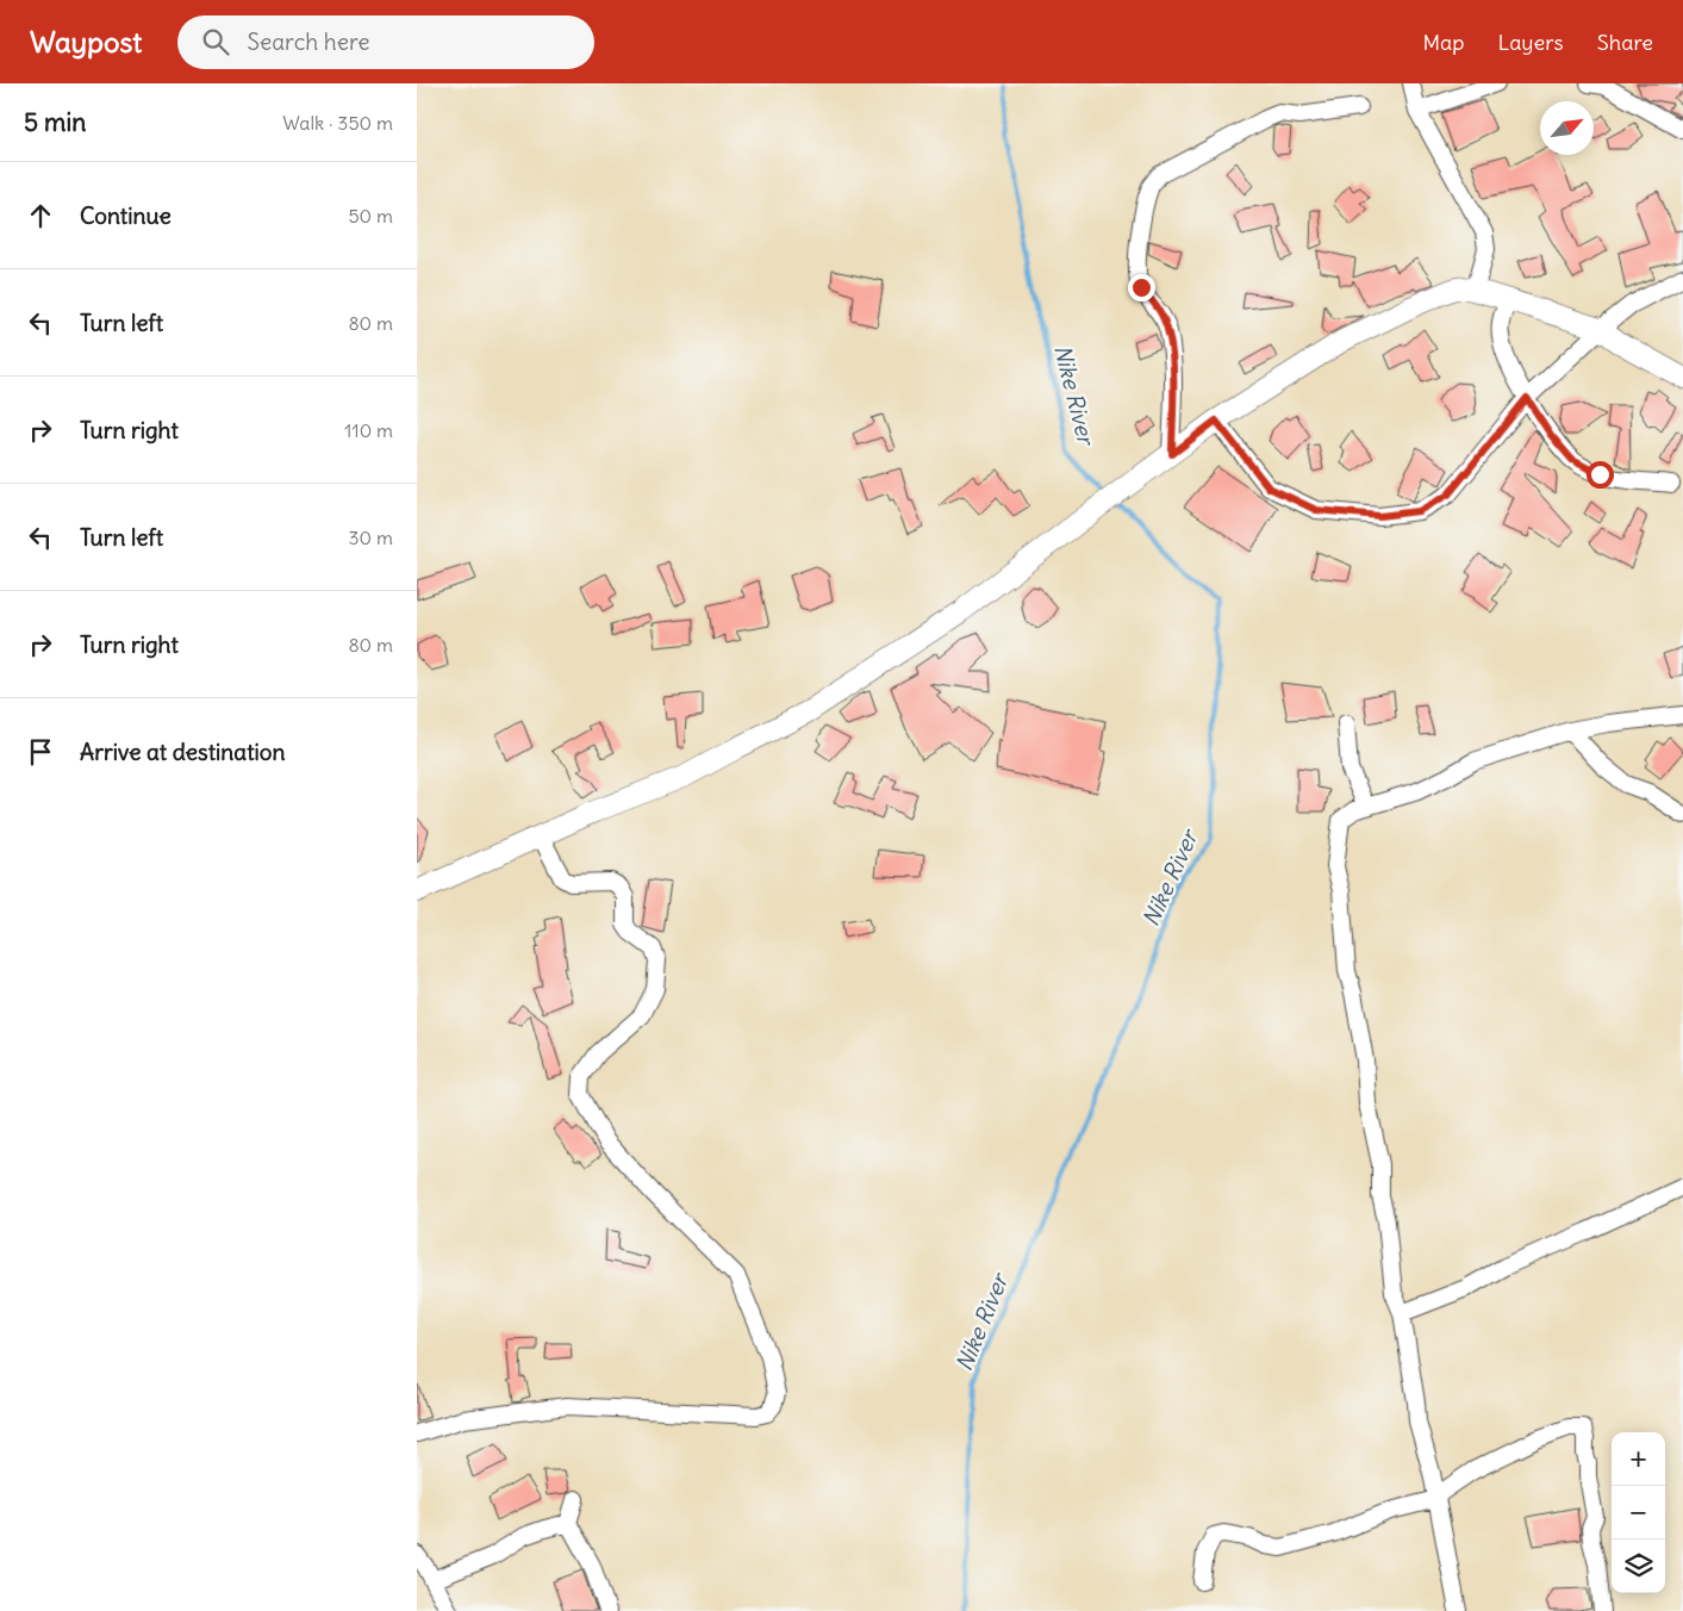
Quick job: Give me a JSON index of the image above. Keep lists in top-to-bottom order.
{
  "water": ["Nike River"],
  "north": "top right",
  "page": {
    "header": "Waypost",
    "search": "Search here",
    "nav": ["Map", "Layers", "Share"],
    "heading": ["5 min", "Walk · 350 m"],
    "list": [
      ["Continue", "50 m"],
      ["Turn left", "80 m"],
      ["Turn right", "110 m"],
      ["Turn left", "30 m"],
      ["Turn right", "80 m"],
      "Arrive at destination"
    ],
    "map_buttons": ["+", "−"]
  }
}
